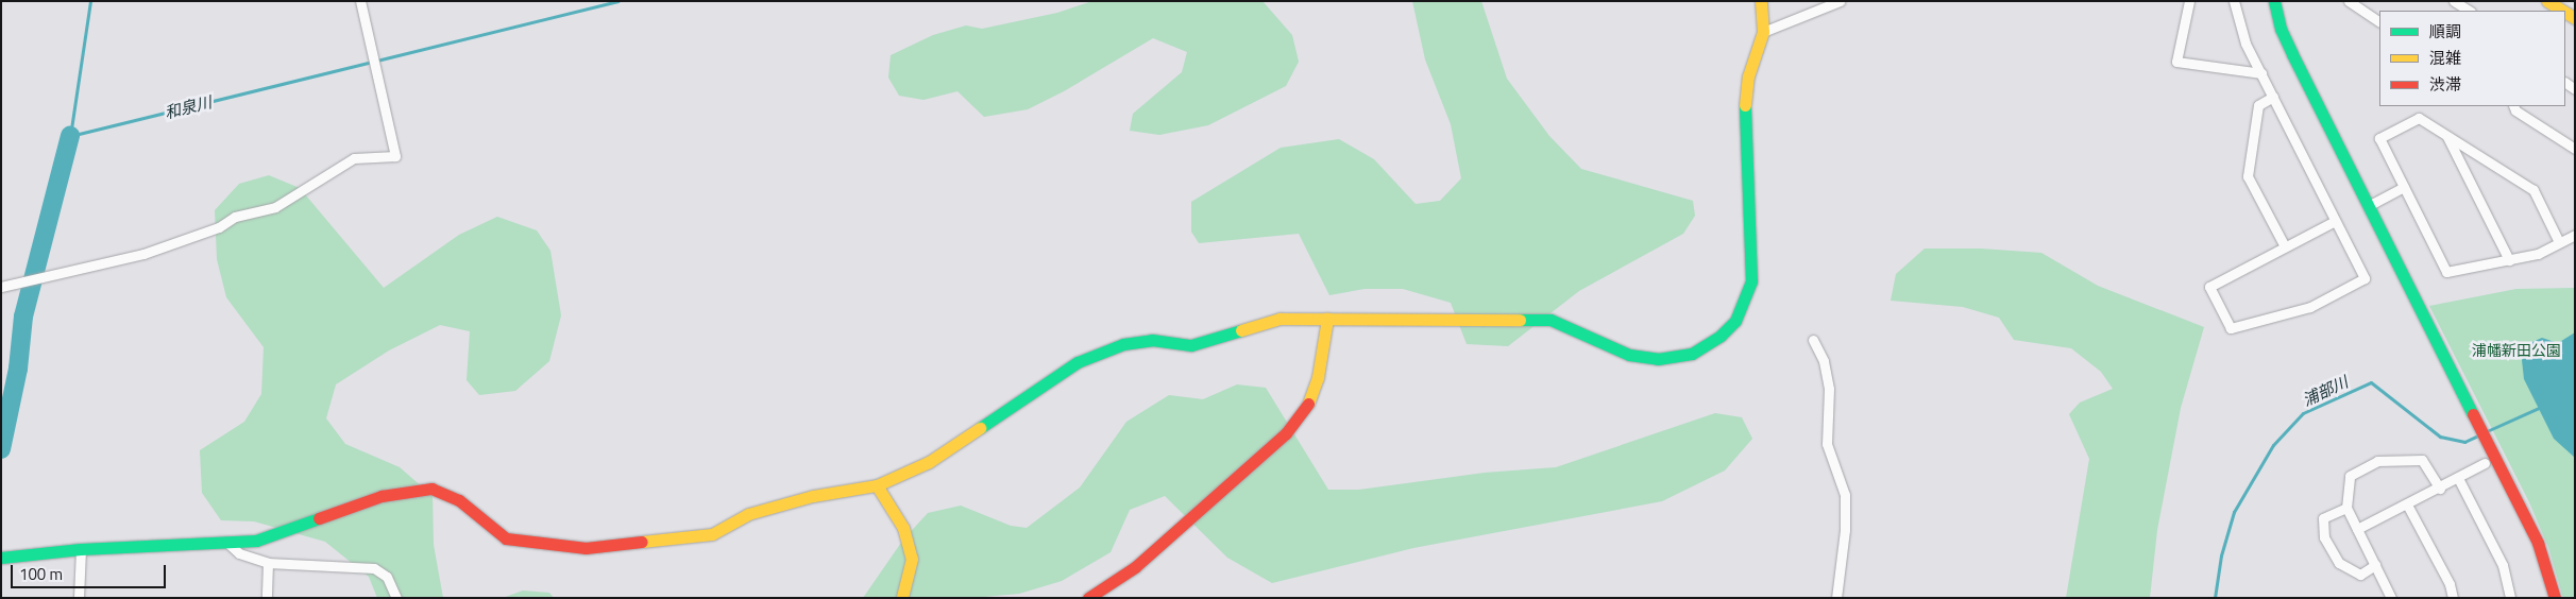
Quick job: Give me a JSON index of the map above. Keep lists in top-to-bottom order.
{
  "water": ["和泉川", "浦部川"],
  "parks": ["浦幡新田公園"],
  "legend": ["順調", "混雑", "渋滞"],
  "scale_bar": "100 m"
}
